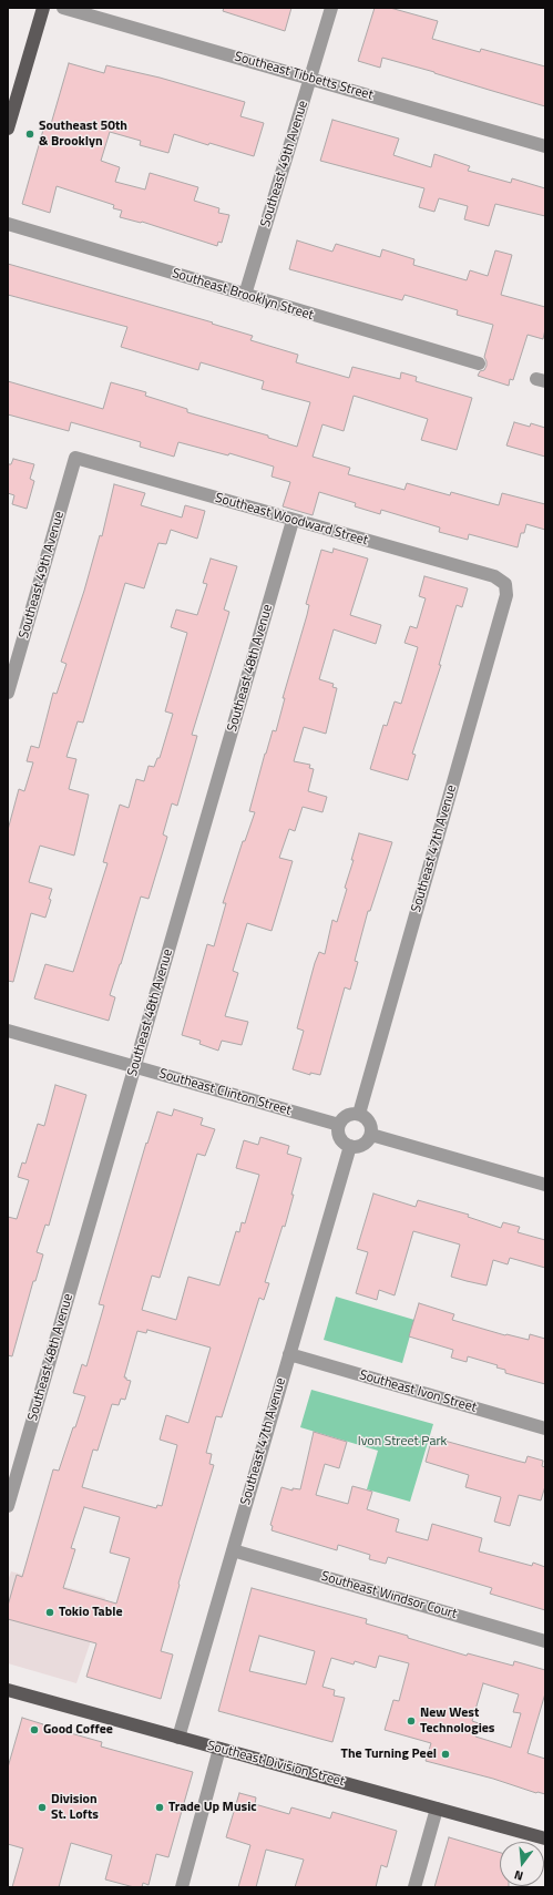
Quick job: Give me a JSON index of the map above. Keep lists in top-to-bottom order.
{
  "streets": {
    "main road": ["Southeast Division Street"],
    "street": [
      "Southeast Tibbetts Street",
      "Southeast 49th Avenue",
      "Southeast Brooklyn Street",
      "Southeast Woodward Street",
      "Southeast 48th Avenue",
      "Southeast 47th Avenue",
      "Southeast Clinton Street",
      "Southeast Ivon Street",
      "Southeast Windsor Court"
    ]
  },
  "crossings": [
    ["Southeast Tibbetts Street", "Southeast 49th Avenue"],
    ["Southeast 49th Avenue", "Southeast Brooklyn Street"],
    ["Southeast 49th Avenue", "Southeast Woodward Street"],
    ["Southeast Woodward Street", "Southeast 48th Avenue"],
    ["Southeast Woodward Street", "Southeast 47th Avenue"],
    ["Southeast 48th Avenue", "Southeast Clinton Street"],
    ["Southeast 47th Avenue", "Southeast Clinton Street"],
    ["Southeast 47th Avenue", "Southeast Ivon Street"],
    ["Southeast 47th Avenue", "Southeast Windsor Court"],
    ["Southeast 47th Avenue", "Southeast Division Street"]
  ],
  "parks": ["Ivon Street Park"],
  "places": [
    "Southeast 50th & Brooklyn",
    "Tokio Table",
    "New West Technologies",
    "Good Coffee",
    "The Turning Peel",
    "Division St. Lofts",
    "Trade Up Music"
  ],
  "north": "bottom"
}
